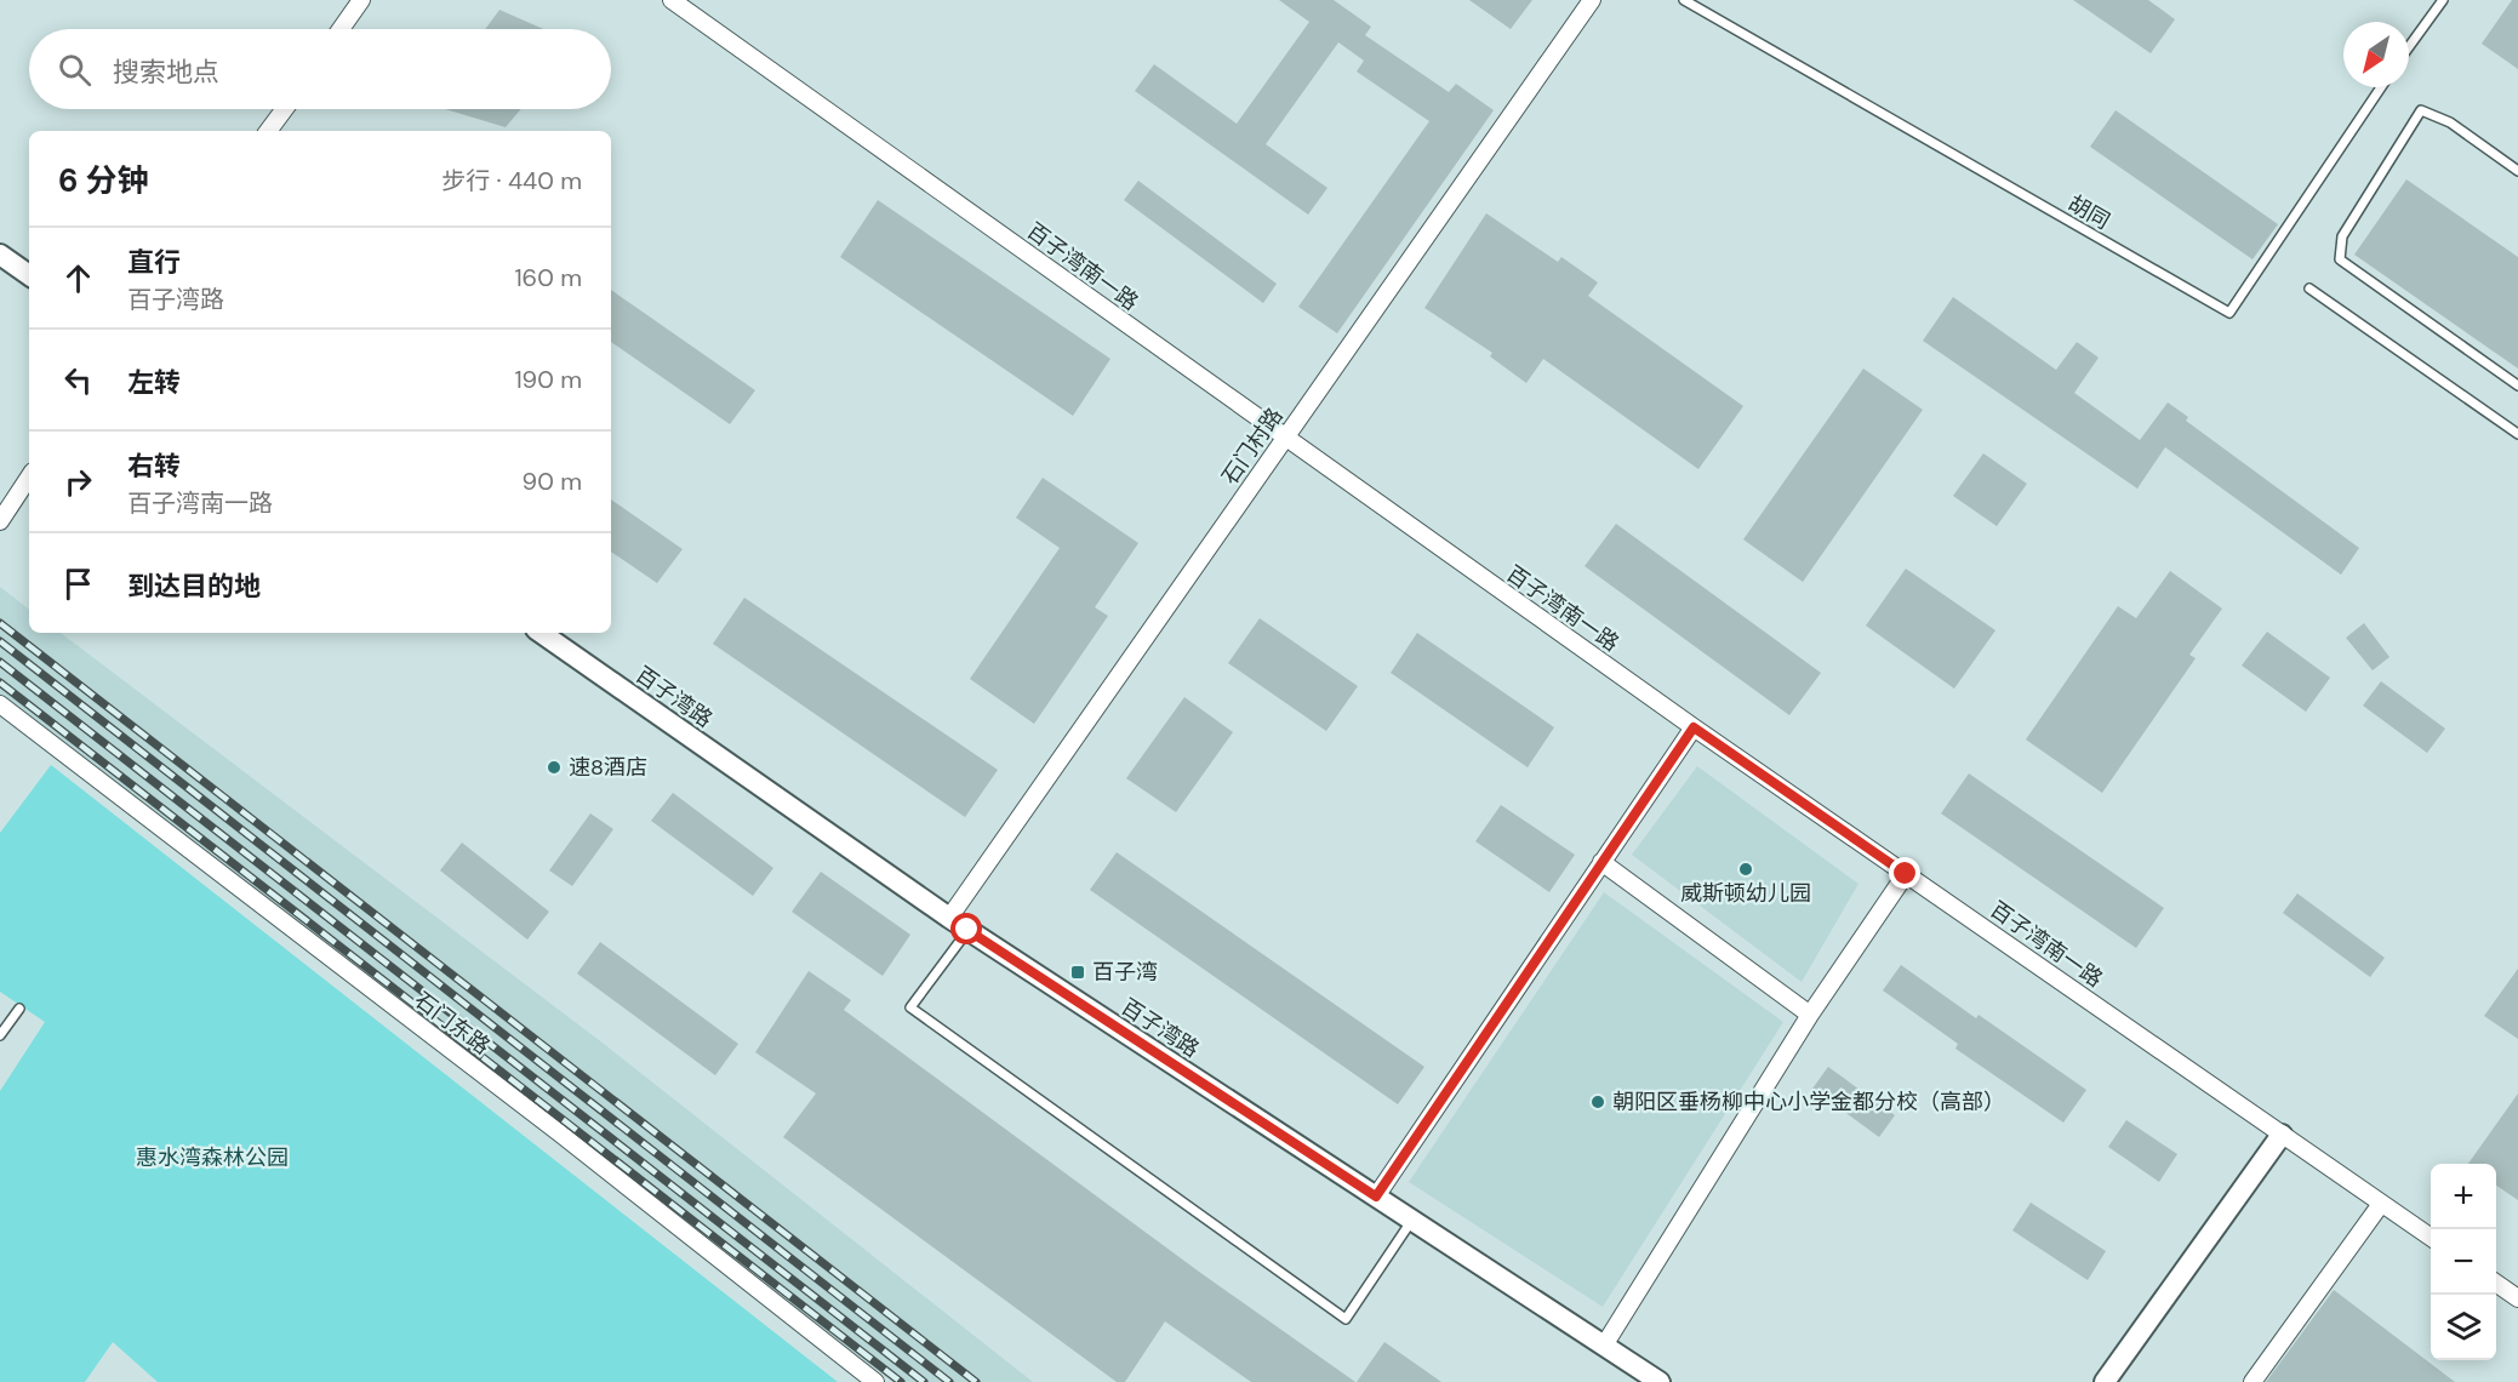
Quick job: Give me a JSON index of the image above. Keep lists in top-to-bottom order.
{
  "streets": {
    "street": [
      "百子湾南一路",
      "石门村路",
      "百子湾路",
      "石门东路"
    ],
    "lane": ["胡同"]
  },
  "crossings": [
    ["百子湾南一路", "石门村路"],
    ["石门村路", "百子湾路"]
  ],
  "parks": ["惠水湾森林公园"],
  "places": {
    "other": ["速8酒店", "威斯顿幼儿园", "朝阳区垂杨柳中心小学金都分校（高部）"],
    "transit": ["百子湾"]
  },
  "north": "bottom left",
  "page": {
    "search": "搜索地点",
    "heading": ["6 分钟", "步行 · 440 m"],
    "list": [
      ["直行", "百子湾路", "160 m"],
      ["左转", "190 m"],
      ["右转", "百子湾南一路", "90 m"],
      "到达目的地"
    ],
    "map_buttons": ["+", "−"]
  }
}
